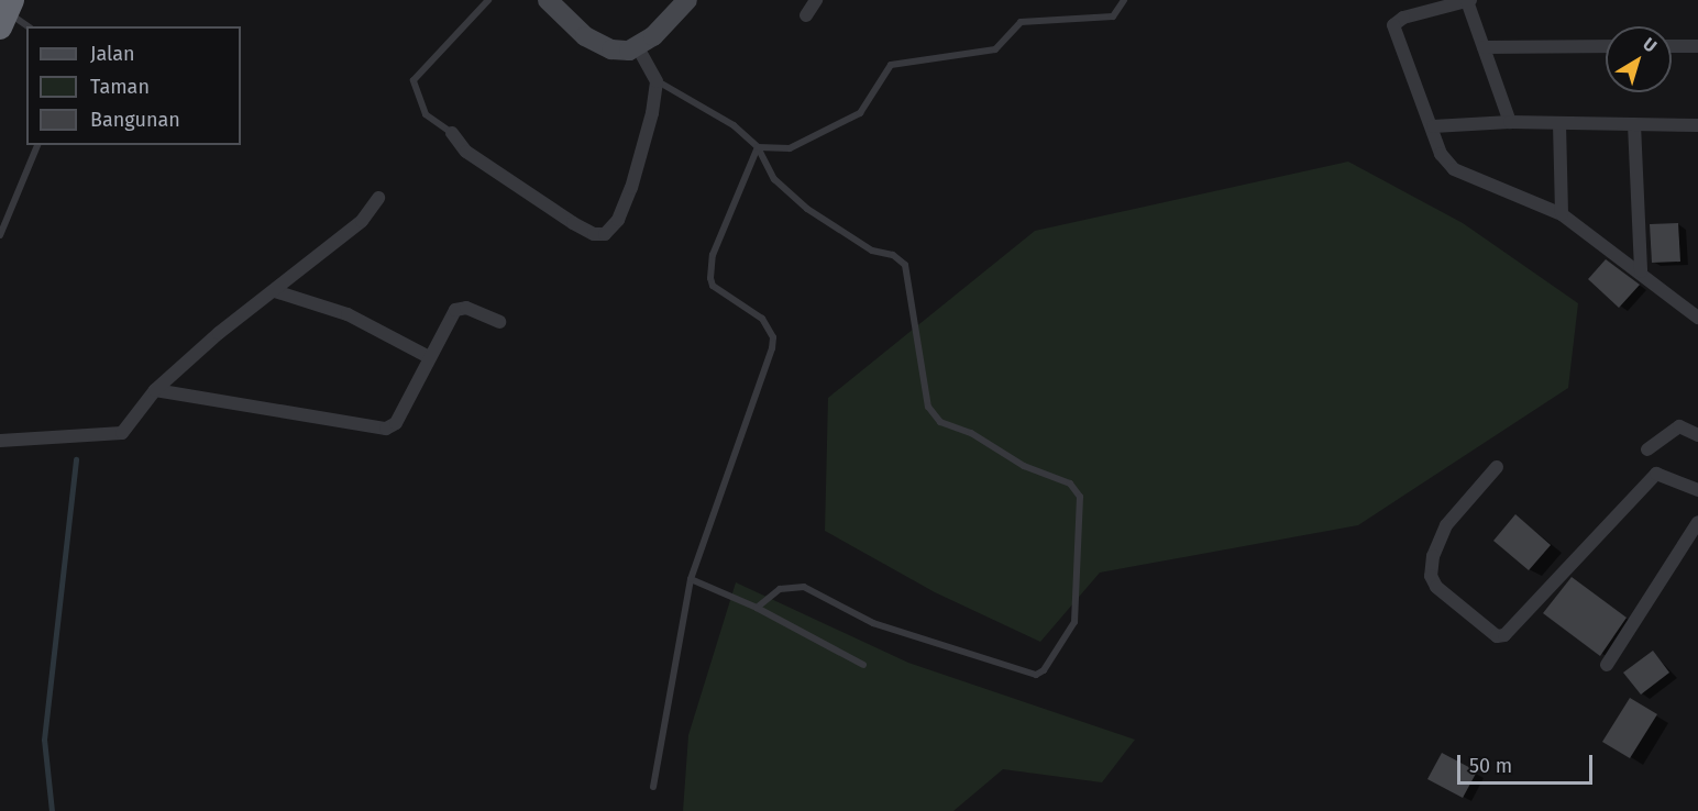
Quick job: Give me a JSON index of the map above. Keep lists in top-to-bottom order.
{
  "legend": ["Jalan", "Taman", "Bangunan"],
  "scale_bar": "50 m",
  "north": "top right"
}
